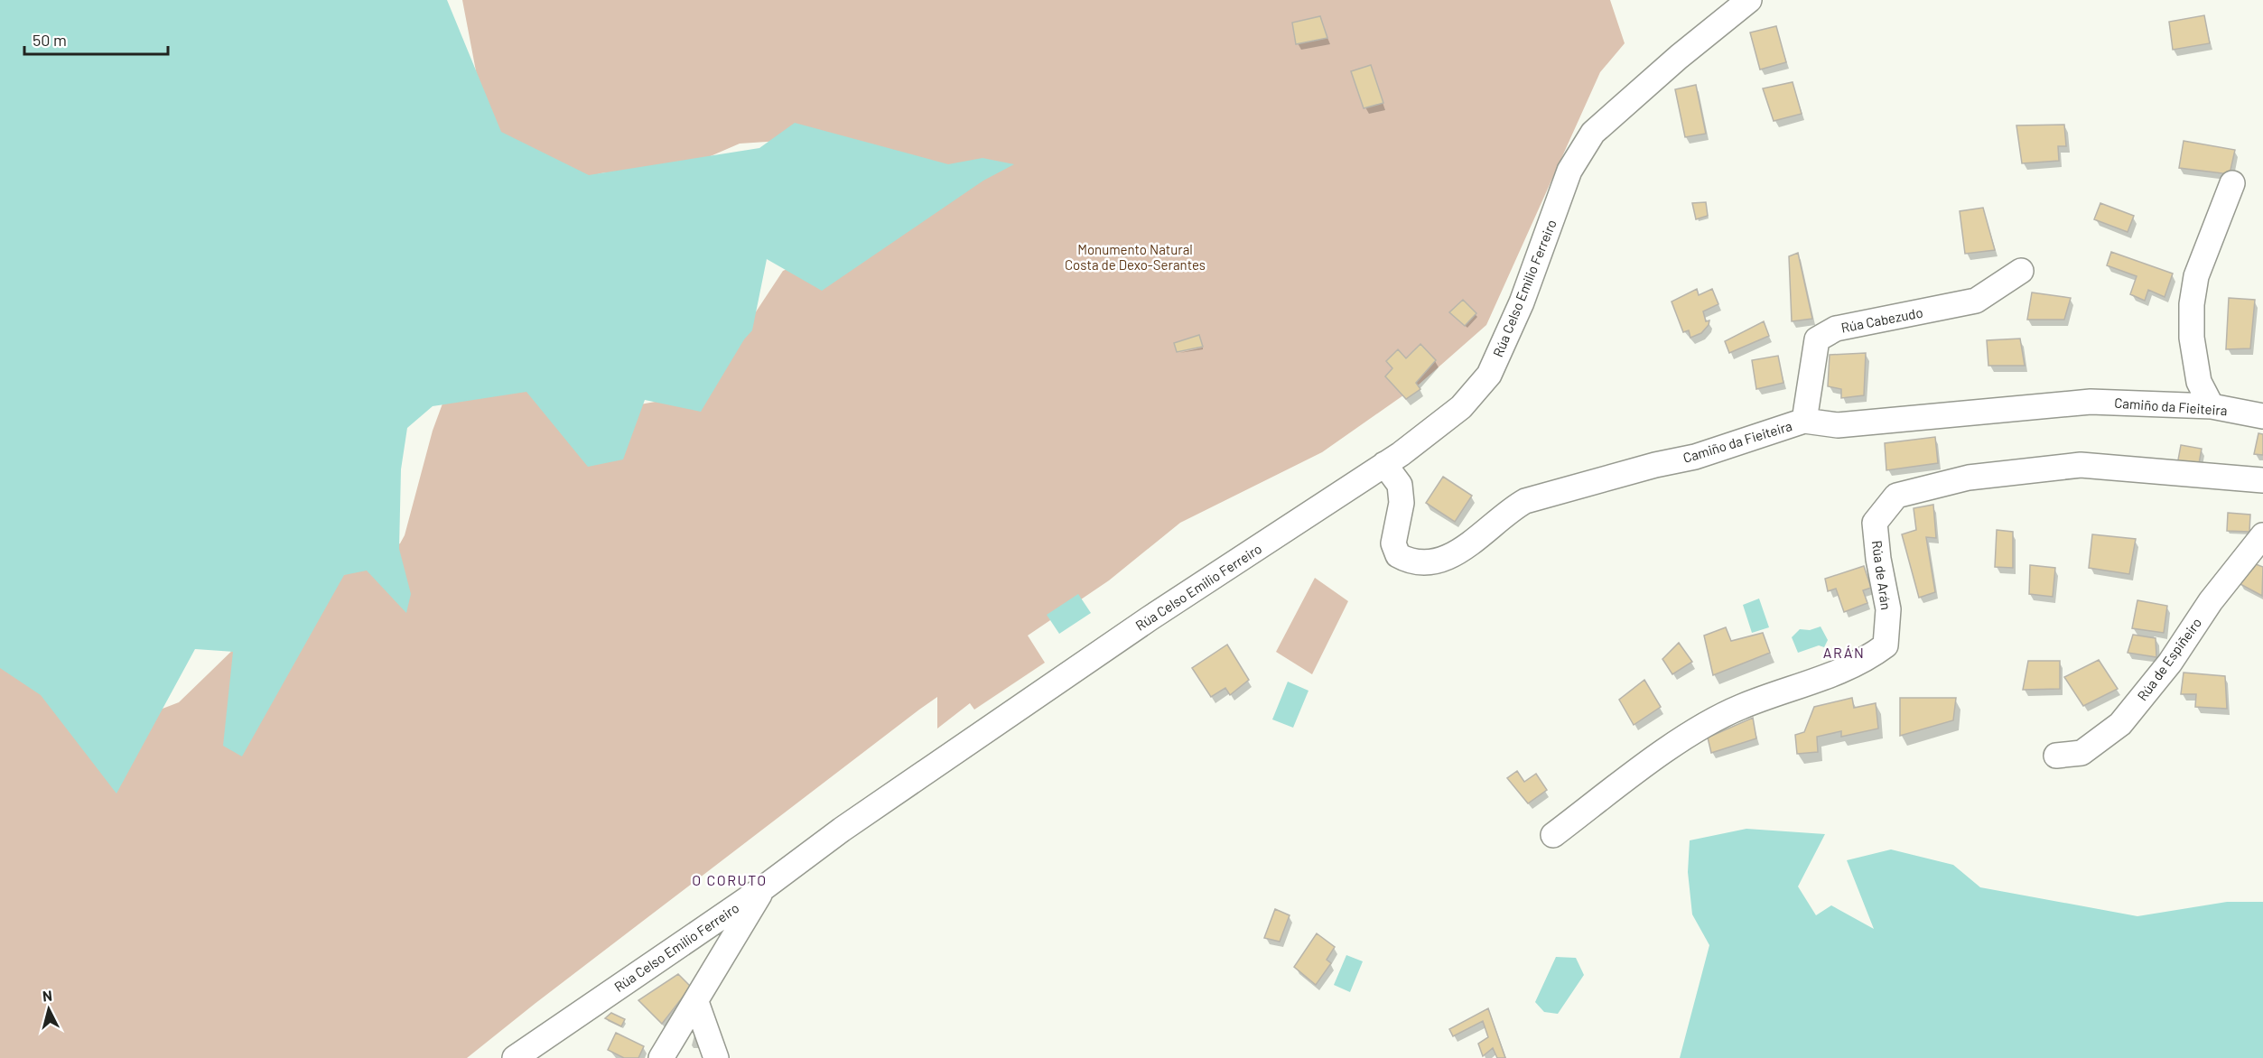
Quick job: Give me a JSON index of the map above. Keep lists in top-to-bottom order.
{
  "streets": {
    "street": [
      "Rúa Celso Emilio Ferreiro",
      "Rúa Cabezudo",
      "Camiño da Fieiteira",
      "Rúa de Arán",
      "Rúa de Espiñeiro"
    ]
  },
  "crossings": [
    ["Rúa Celso Emilio Ferreiro", "Camiño da Fieiteira"],
    ["Rúa Cabezudo", "Camiño da Fieiteira"]
  ],
  "districts": ["ARÁN", "O CORUTO"],
  "parks": ["Monumento Natural Costa de Dexo-Serantes"],
  "scale_bar": "50 m",
  "north": "top"
}
